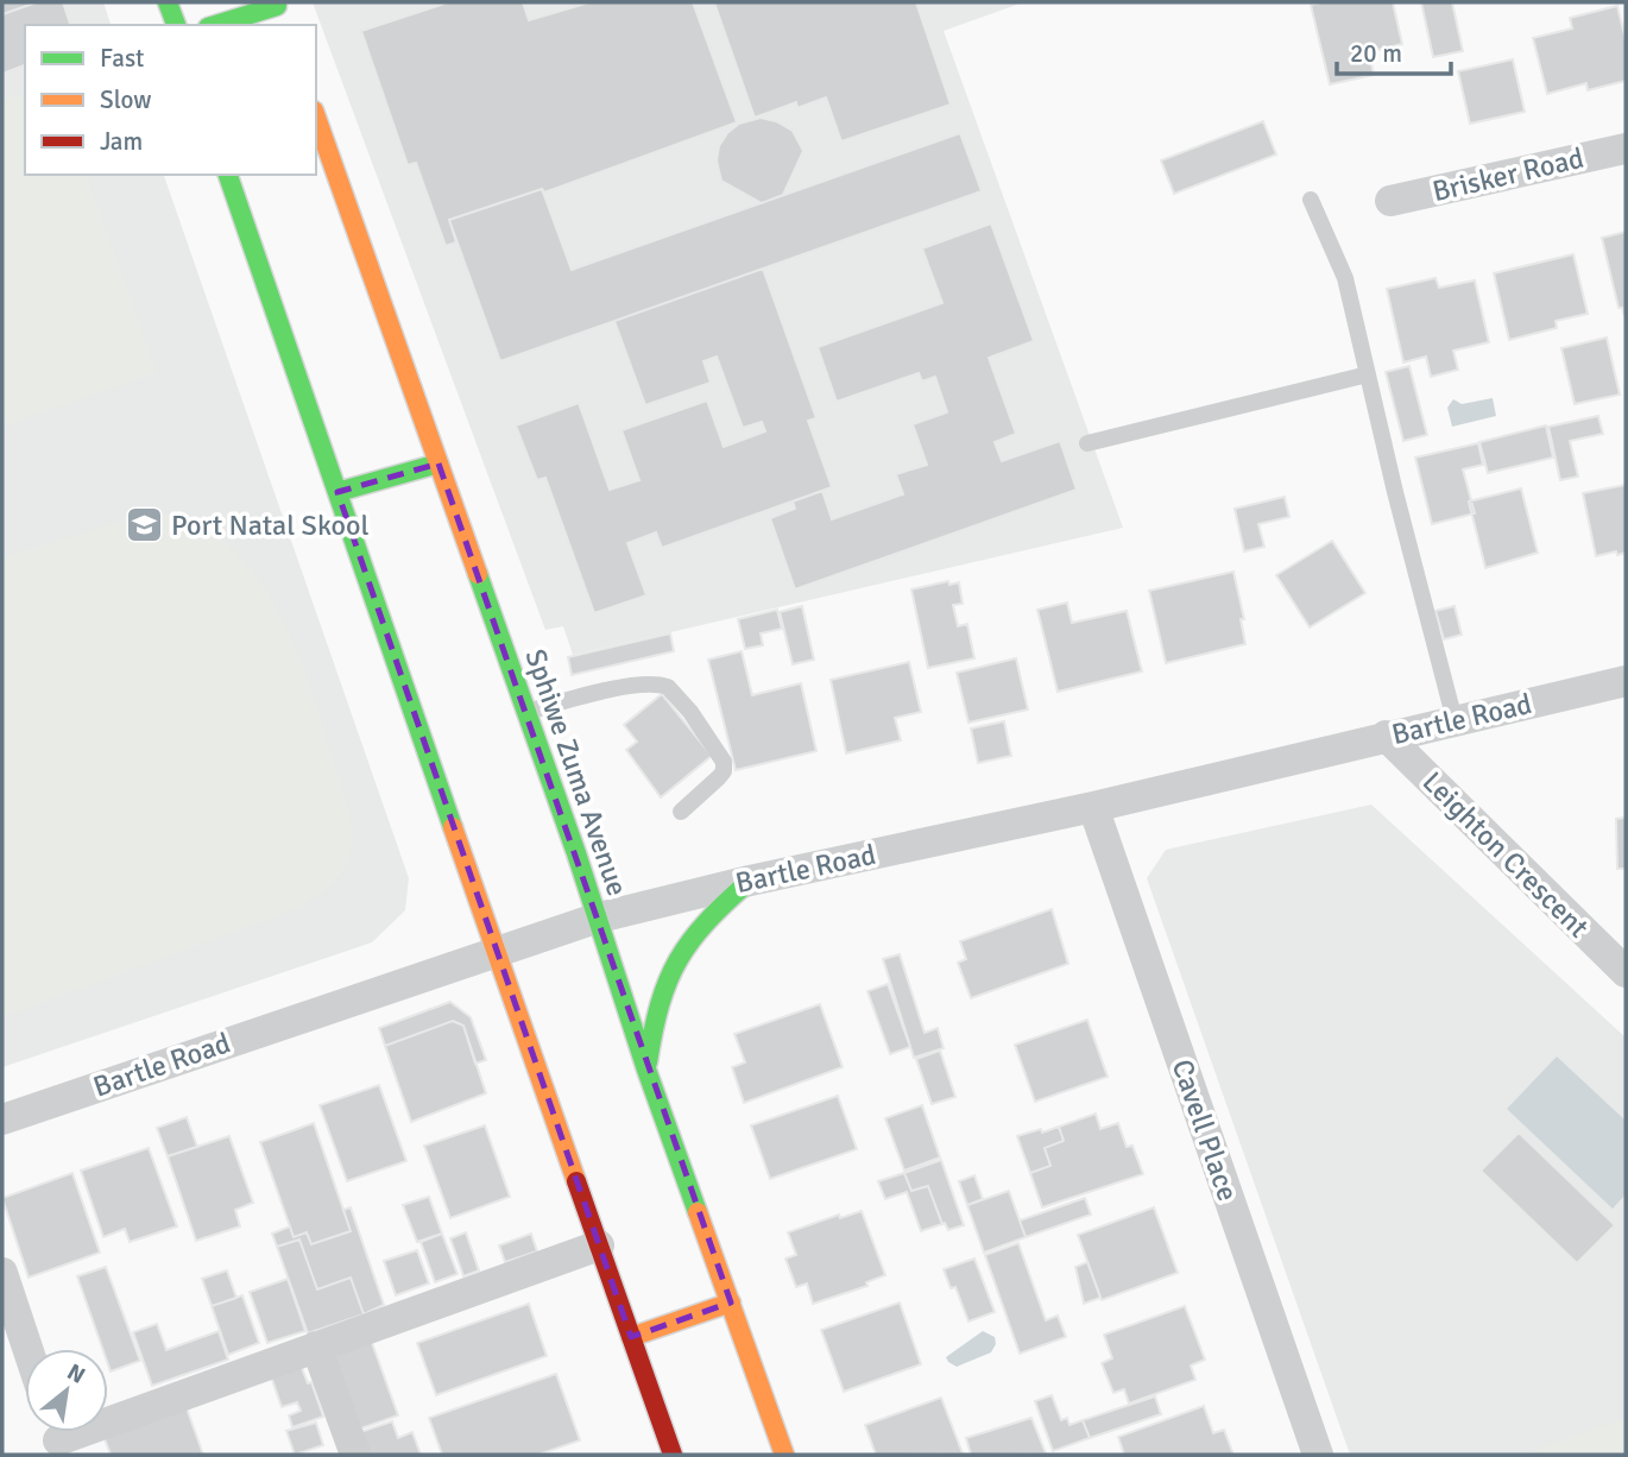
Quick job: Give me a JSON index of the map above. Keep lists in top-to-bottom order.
{
  "streets": {
    "street": [
      "Brisker Road",
      "Bartle Road",
      "Sphiwe Zuma Avenue",
      "Leighton Crescent",
      "Cavell Place"
    ]
  },
  "crossings": [
    ["Bartle Road", "Sphiwe Zuma Avenue"],
    ["Bartle Road", "Leighton Crescent"],
    ["Bartle Road", "Cavell Place"]
  ],
  "places": {
    "school or university": ["Port Natal Skool"]
  },
  "legend": ["Fast", "Slow", "Jam"],
  "scale_bar": "20 m",
  "north": "top right"
}
